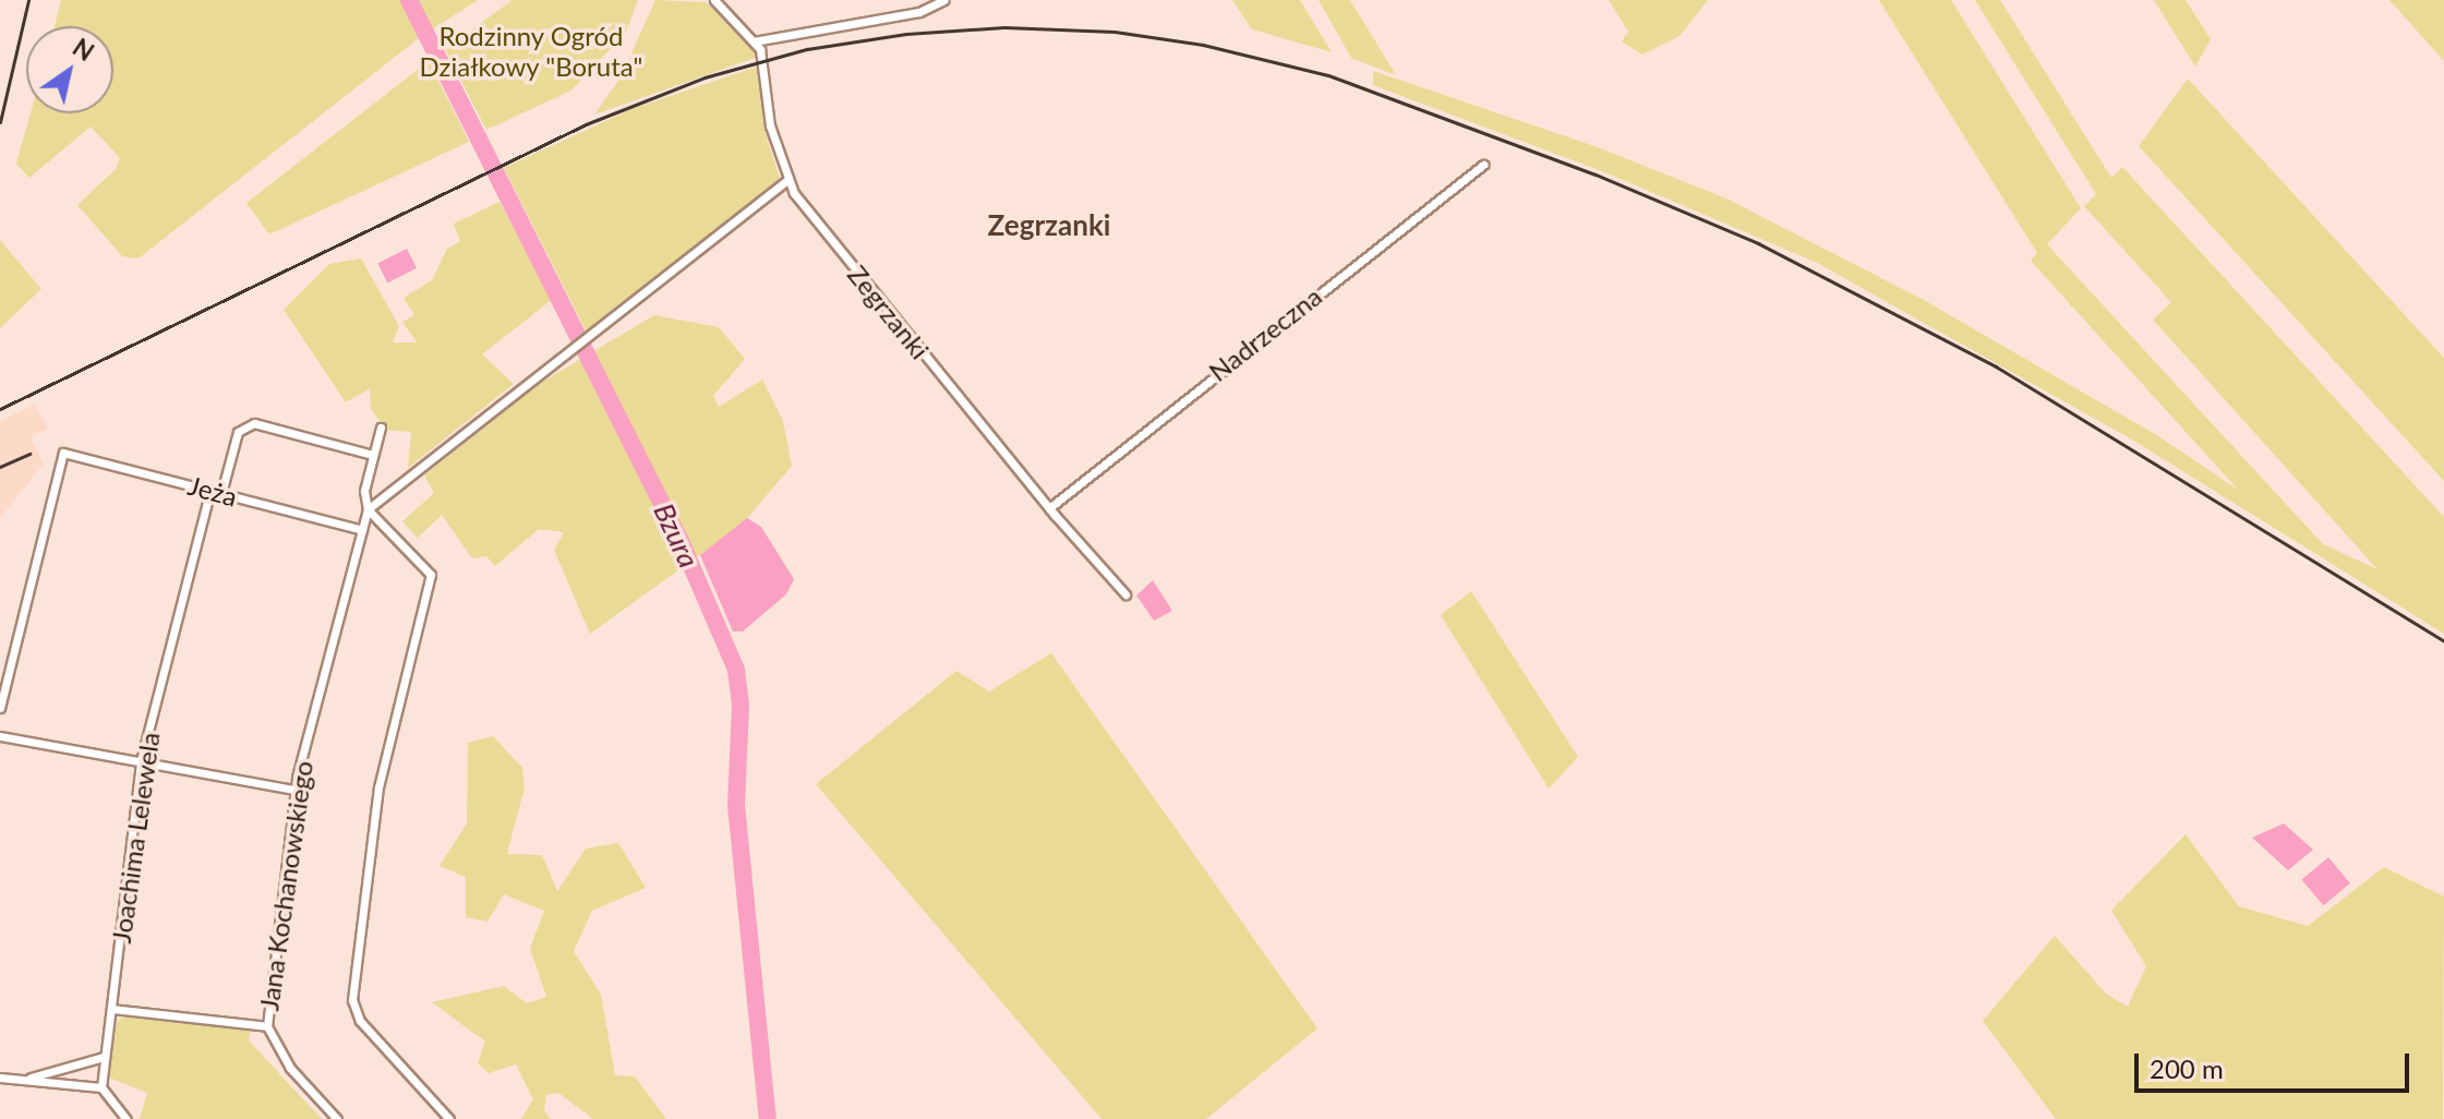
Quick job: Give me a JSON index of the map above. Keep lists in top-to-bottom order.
{
  "streets": {
    "street": [
      "Zegrzanki",
      "Nadrzeczna",
      "Jeża",
      "Joachima Lelewela",
      "Jana Kochanowskiego"
    ]
  },
  "crossings": [
    ["Zegrzanki", "Nadrzeczna"],
    ["Jeża", "Joachima Lelewela"],
    ["Jeża", "Jana Kochanowskiego"]
  ],
  "districts": ["Zegrzanki"],
  "water": ["Bzura"],
  "parks": ["Rodzinny Ogród Działkowy \"Boruta\""],
  "scale_bar": "200 m",
  "north": "top right"
}
